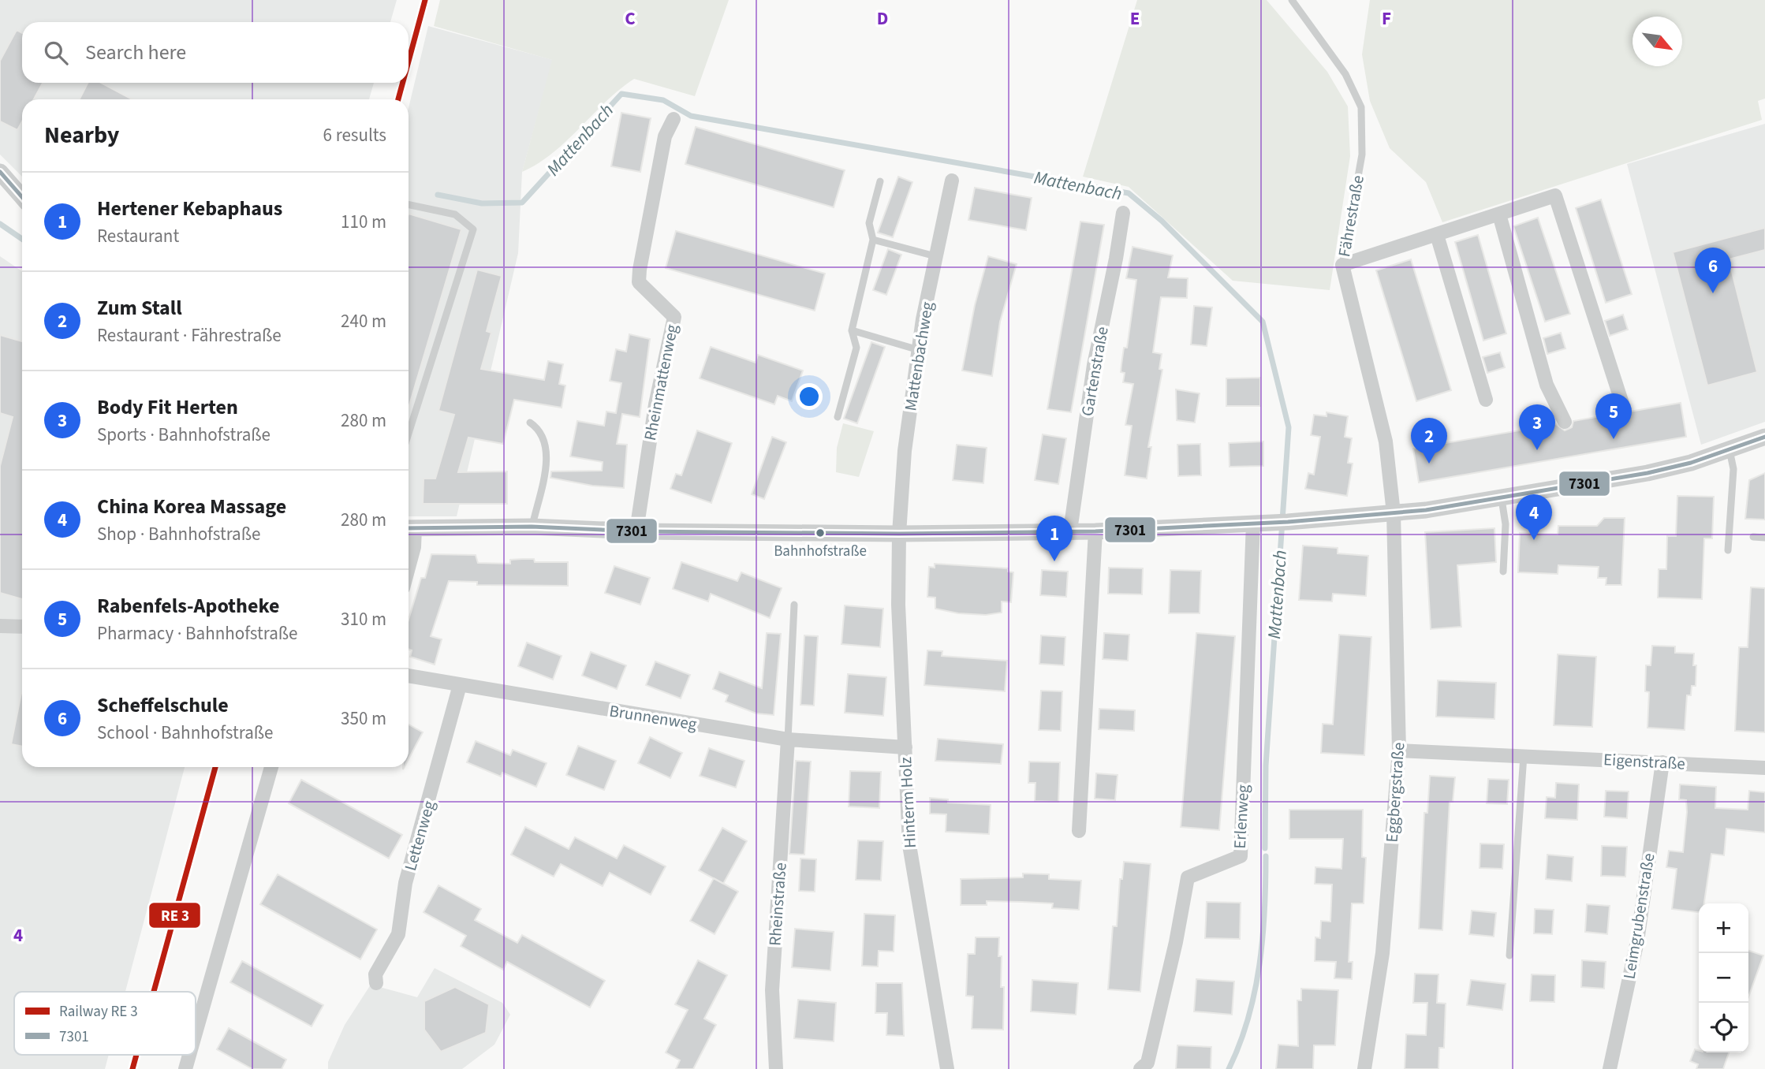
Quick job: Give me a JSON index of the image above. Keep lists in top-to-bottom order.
{
  "streets": {
    "street": [
      "Fährestraße",
      "Mattenbachweg",
      "Gartenstraße",
      "Rheinmattenweg",
      "Brunnenweg",
      "Eigenstraße",
      "Eggbergstraße",
      "Hinterm Holz",
      "Erlenweg",
      "Lettenweg",
      "Rheinstraße",
      "Leimgrubenstraße"
    ]
  },
  "crossings": [
    ["Fährestraße", "Eggbergstraße"],
    ["Mattenbachweg", "Hinterm Holz"],
    ["Brunnenweg", "Hinterm Holz"],
    ["Brunnenweg", "Lettenweg"],
    ["Brunnenweg", "Rheinstraße"],
    ["Eigenstraße", "Eggbergstraße"],
    ["Eigenstraße", "Leimgrubenstraße"]
  ],
  "water": ["Mattenbach"],
  "places": ["Bahnhofstraße"],
  "lines": ["transit line 7301"],
  "legend": ["Railway RE 3", "7301"],
  "north": "bottom right",
  "page": {
    "search": "Search here",
    "heading": ["Nearby", "6 results"],
    "list": [
      {
        "mark": "1",
        "name": "Hertener Kebaphaus",
        "note": "Restaurant",
        "value": "110 m"
      },
      {
        "mark": "2",
        "name": "Zum Stall",
        "note": "Restaurant · Fährestraße",
        "value": "240 m"
      },
      {
        "mark": "3",
        "name": "Body Fit Herten",
        "note": "Sports · Bahnhofstraße",
        "value": "280 m"
      },
      {
        "mark": "4",
        "name": "China Korea Massage",
        "note": "Shop · Bahnhofstraße",
        "value": "280 m"
      },
      {
        "mark": "5",
        "name": "Rabenfels-Apotheke",
        "note": "Pharmacy · Bahnhofstraße",
        "value": "310 m"
      },
      {
        "mark": "6",
        "name": "Scheffelschule",
        "note": "School · Bahnhofstraße",
        "value": "350 m"
      }
    ],
    "pins": [
      "6",
      "5",
      "3",
      "2",
      "4",
      "1"
    ],
    "map_buttons": ["+", "−"]
  },
  "grid": {
    "columns": [
      "C",
      "D",
      "E",
      "F"
    ],
    "rows": ["4"]
  }
}
